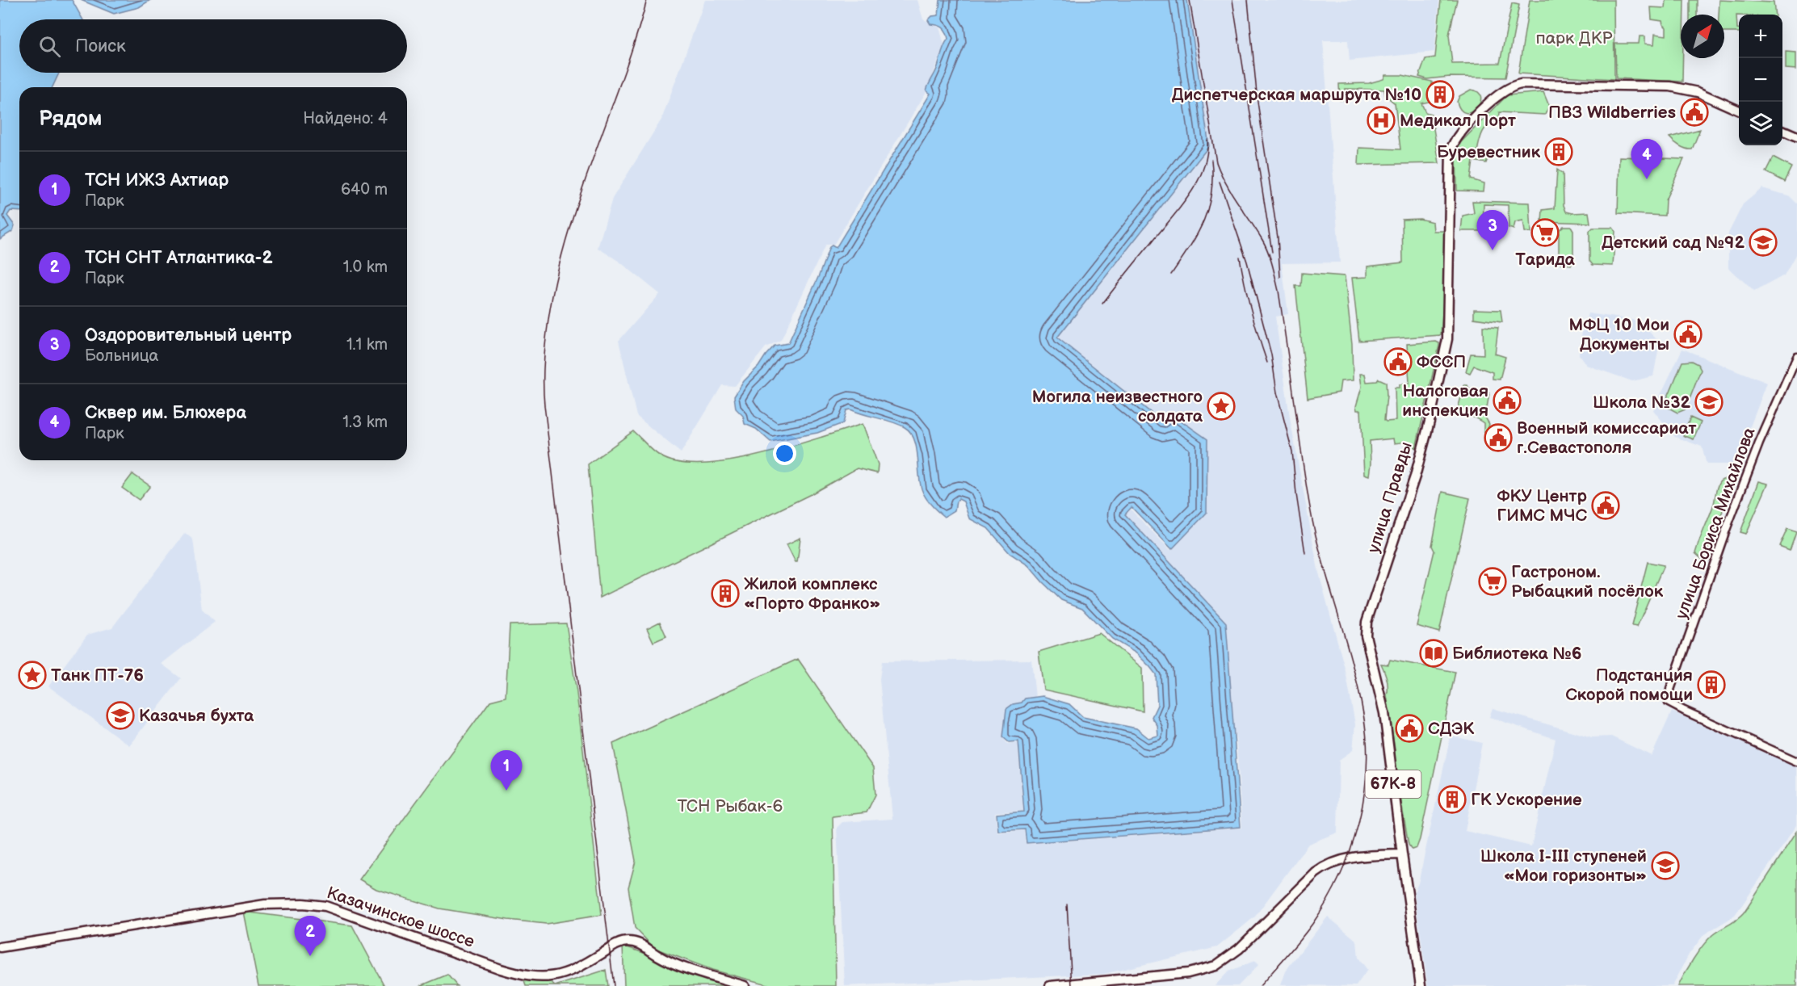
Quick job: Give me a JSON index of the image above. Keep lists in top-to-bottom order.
{
  "streets": {
    "main road": ["улица Правды", "67К-8", "Казачинское шоссе"],
    "street": ["улица Бориса Михайлова"]
  },
  "crossings": [
    ["улица Правды", "67К-8"]
  ],
  "parks": ["парк ДКР", "ТСН Рыбак-6"],
  "places": {
    "building": [
      "Диспетчерская маршрута №10",
      "Буревестник",
      "Жилой комплекс «Порто Франко»",
      "Подстанция Скорой помощи",
      "ГК Ускорение"
    ],
    "public building": [
      "ПВЗ Wildberries",
      "МФЦ 10 Мои Документы",
      "ФССП",
      "Налоговая инспекция",
      "Военный комиссариат г.Севастополя",
      "ФКУ Центр ГИМС МЧС",
      "СДЭК"
    ],
    "hospital": ["Медикал Порт"],
    "supermarket": ["Тарида", "Гастроном. Рыбацкий посёлок"],
    "school or university": [
      "Детский сад №92",
      "Школа №32",
      "Казачья бухта",
      "Школа I-III ступеней «Мои горизонты»"
    ],
    "place": ["Могила неизвестного солдата", "Танк ПТ-76"],
    "library": ["Библиотека №6"]
  },
  "north": "top right",
  "page": {
    "map_buttons": ["+", "−"],
    "search": "Поиск",
    "heading": ["Рядом", "Найдено: 4"],
    "pins": [
      "4",
      "3",
      "1",
      "2"
    ],
    "list": [
      {
        "mark": "1",
        "name": "ТСН ИЖЗ Ахтиар",
        "note": "Парк",
        "value": "640 m"
      },
      {
        "mark": "2",
        "name": "ТСН СНТ Атлантика-2",
        "note": "Парк",
        "value": "1.0 km"
      },
      {
        "mark": "3",
        "name": "Оздоровительный центр",
        "note": "Больница",
        "value": "1.1 km"
      },
      {
        "mark": "4",
        "name": "Сквер им. Блюхера",
        "note": "Парк",
        "value": "1.3 km"
      }
    ]
  }
}
